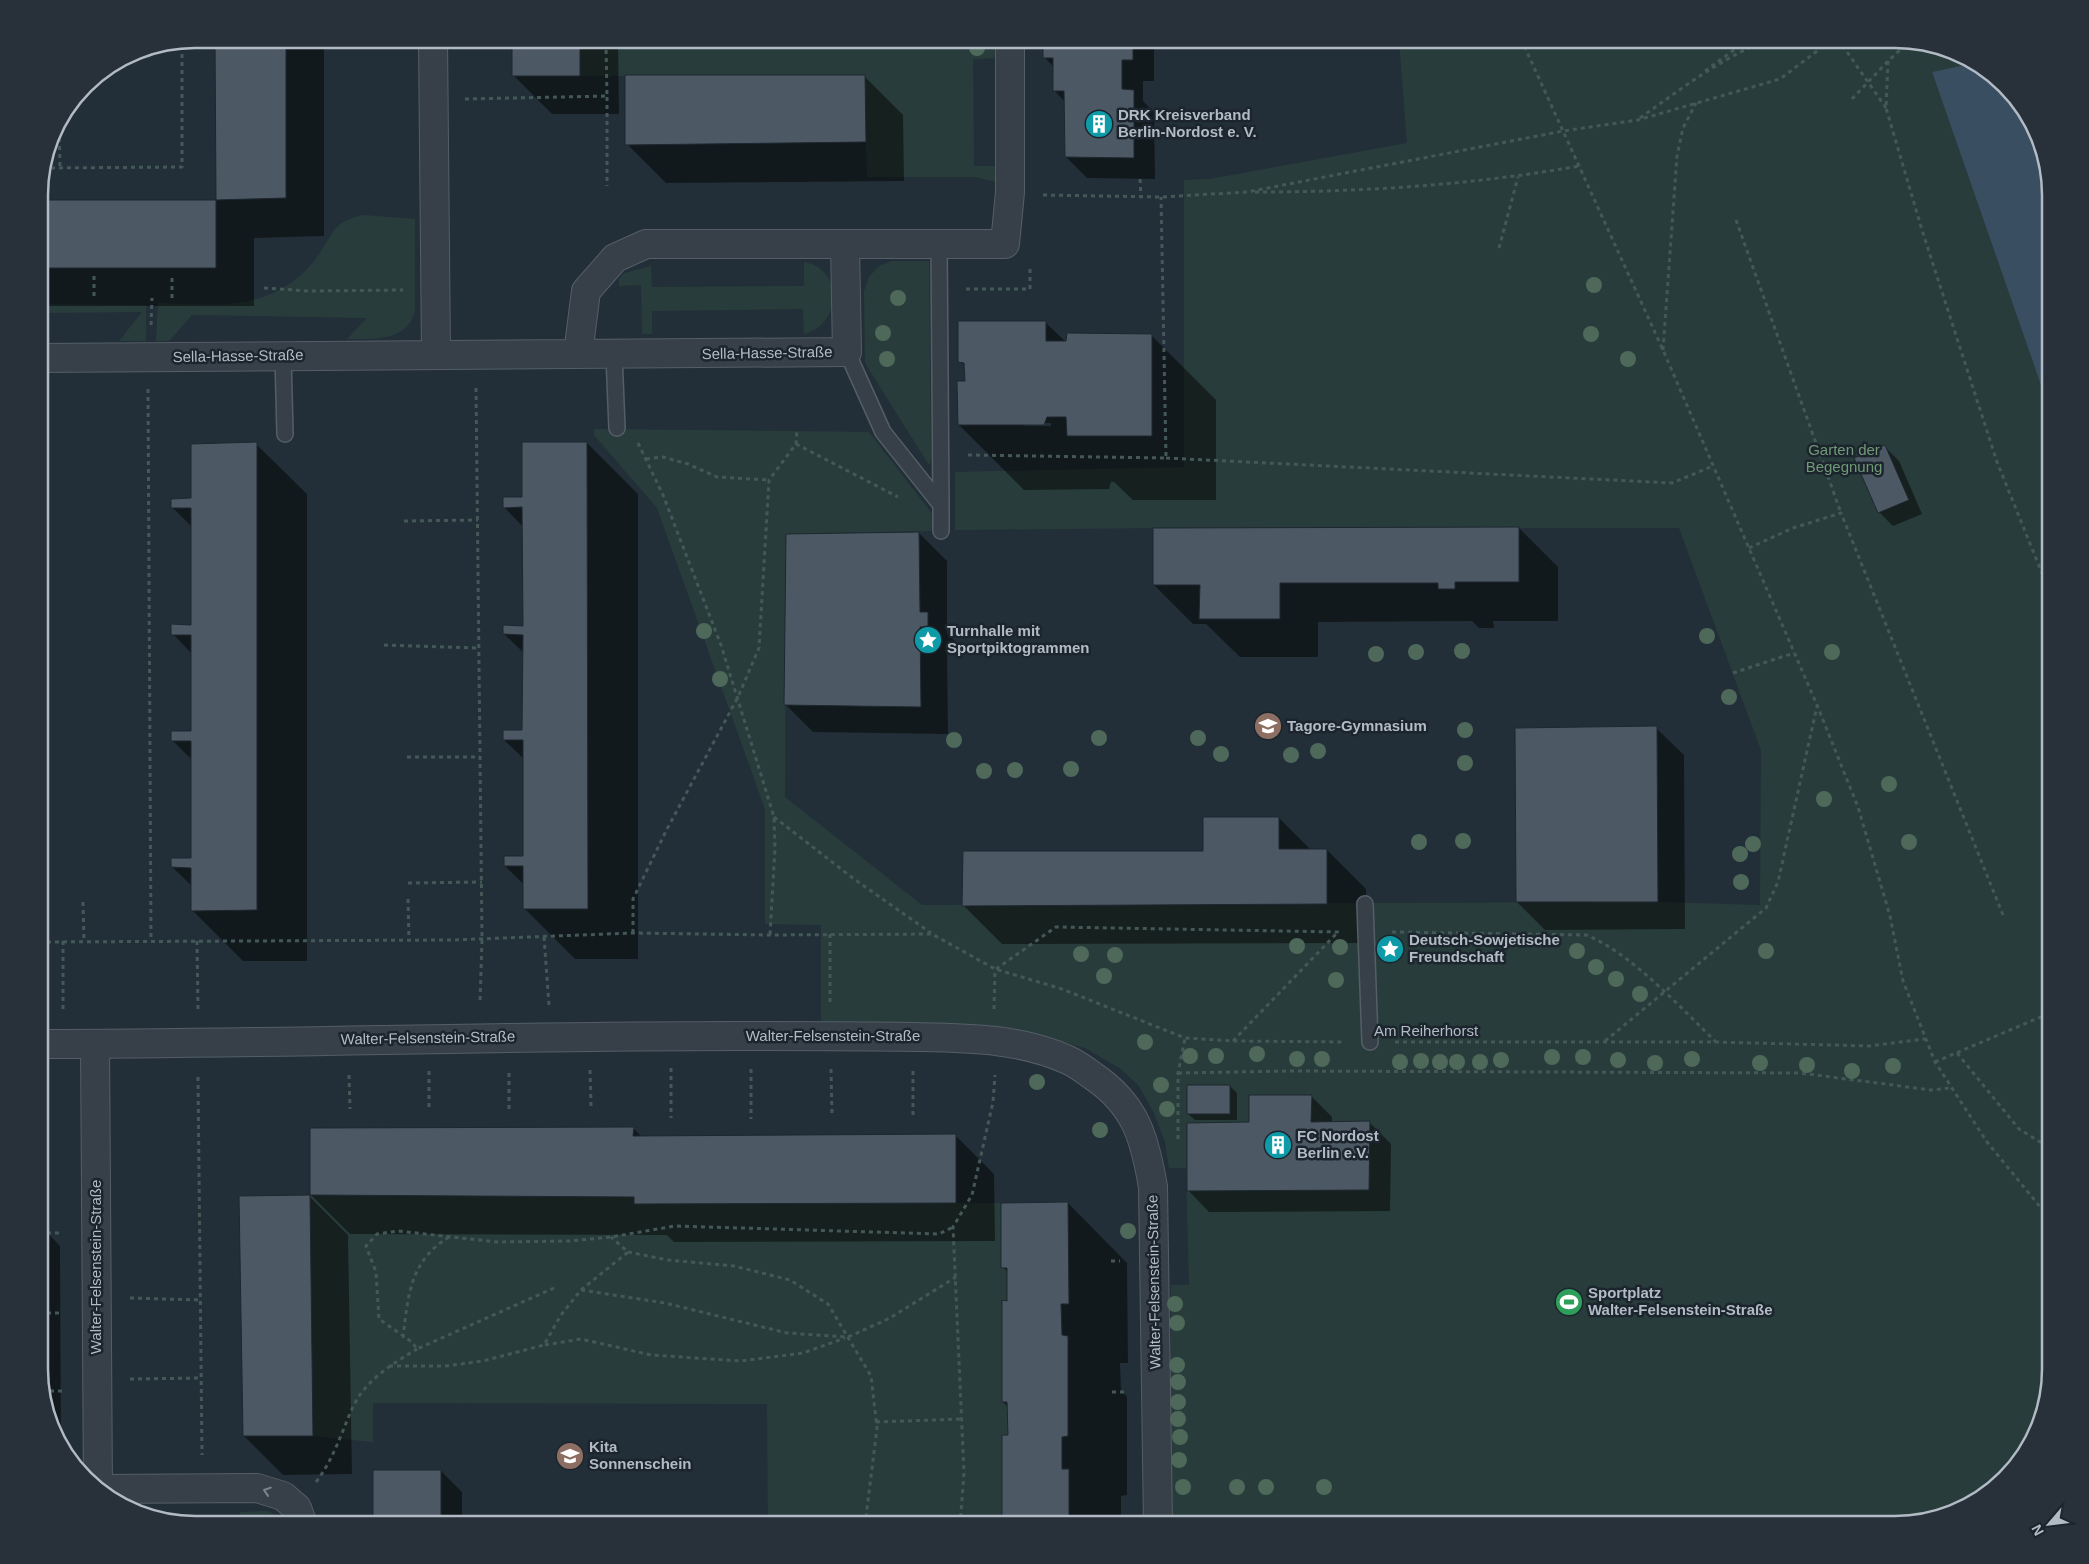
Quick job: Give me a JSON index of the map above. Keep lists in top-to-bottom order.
{
  "streets": {
    "street": ["Sella-Hasse-Straße", "Walter-Felsenstein-Straße"],
    "path": ["Am Reiherhorst"]
  },
  "parks": ["Garten der Begegnung"],
  "places": {
    "building": ["DRK Kreisverband Berlin-Nordost e. V.", "FC Nordost Berlin e.V."],
    "place": ["Turnhalle mit Sportpiktogrammen", "Deutsch-Sowjetische Freundschaft"],
    "school or university": ["Tagore-Gymnasium", "Kita Sonnenschein"],
    "sports": ["Sportplatz Walter-Felsenstein-Straße"]
  },
  "north": "bottom left"
}
